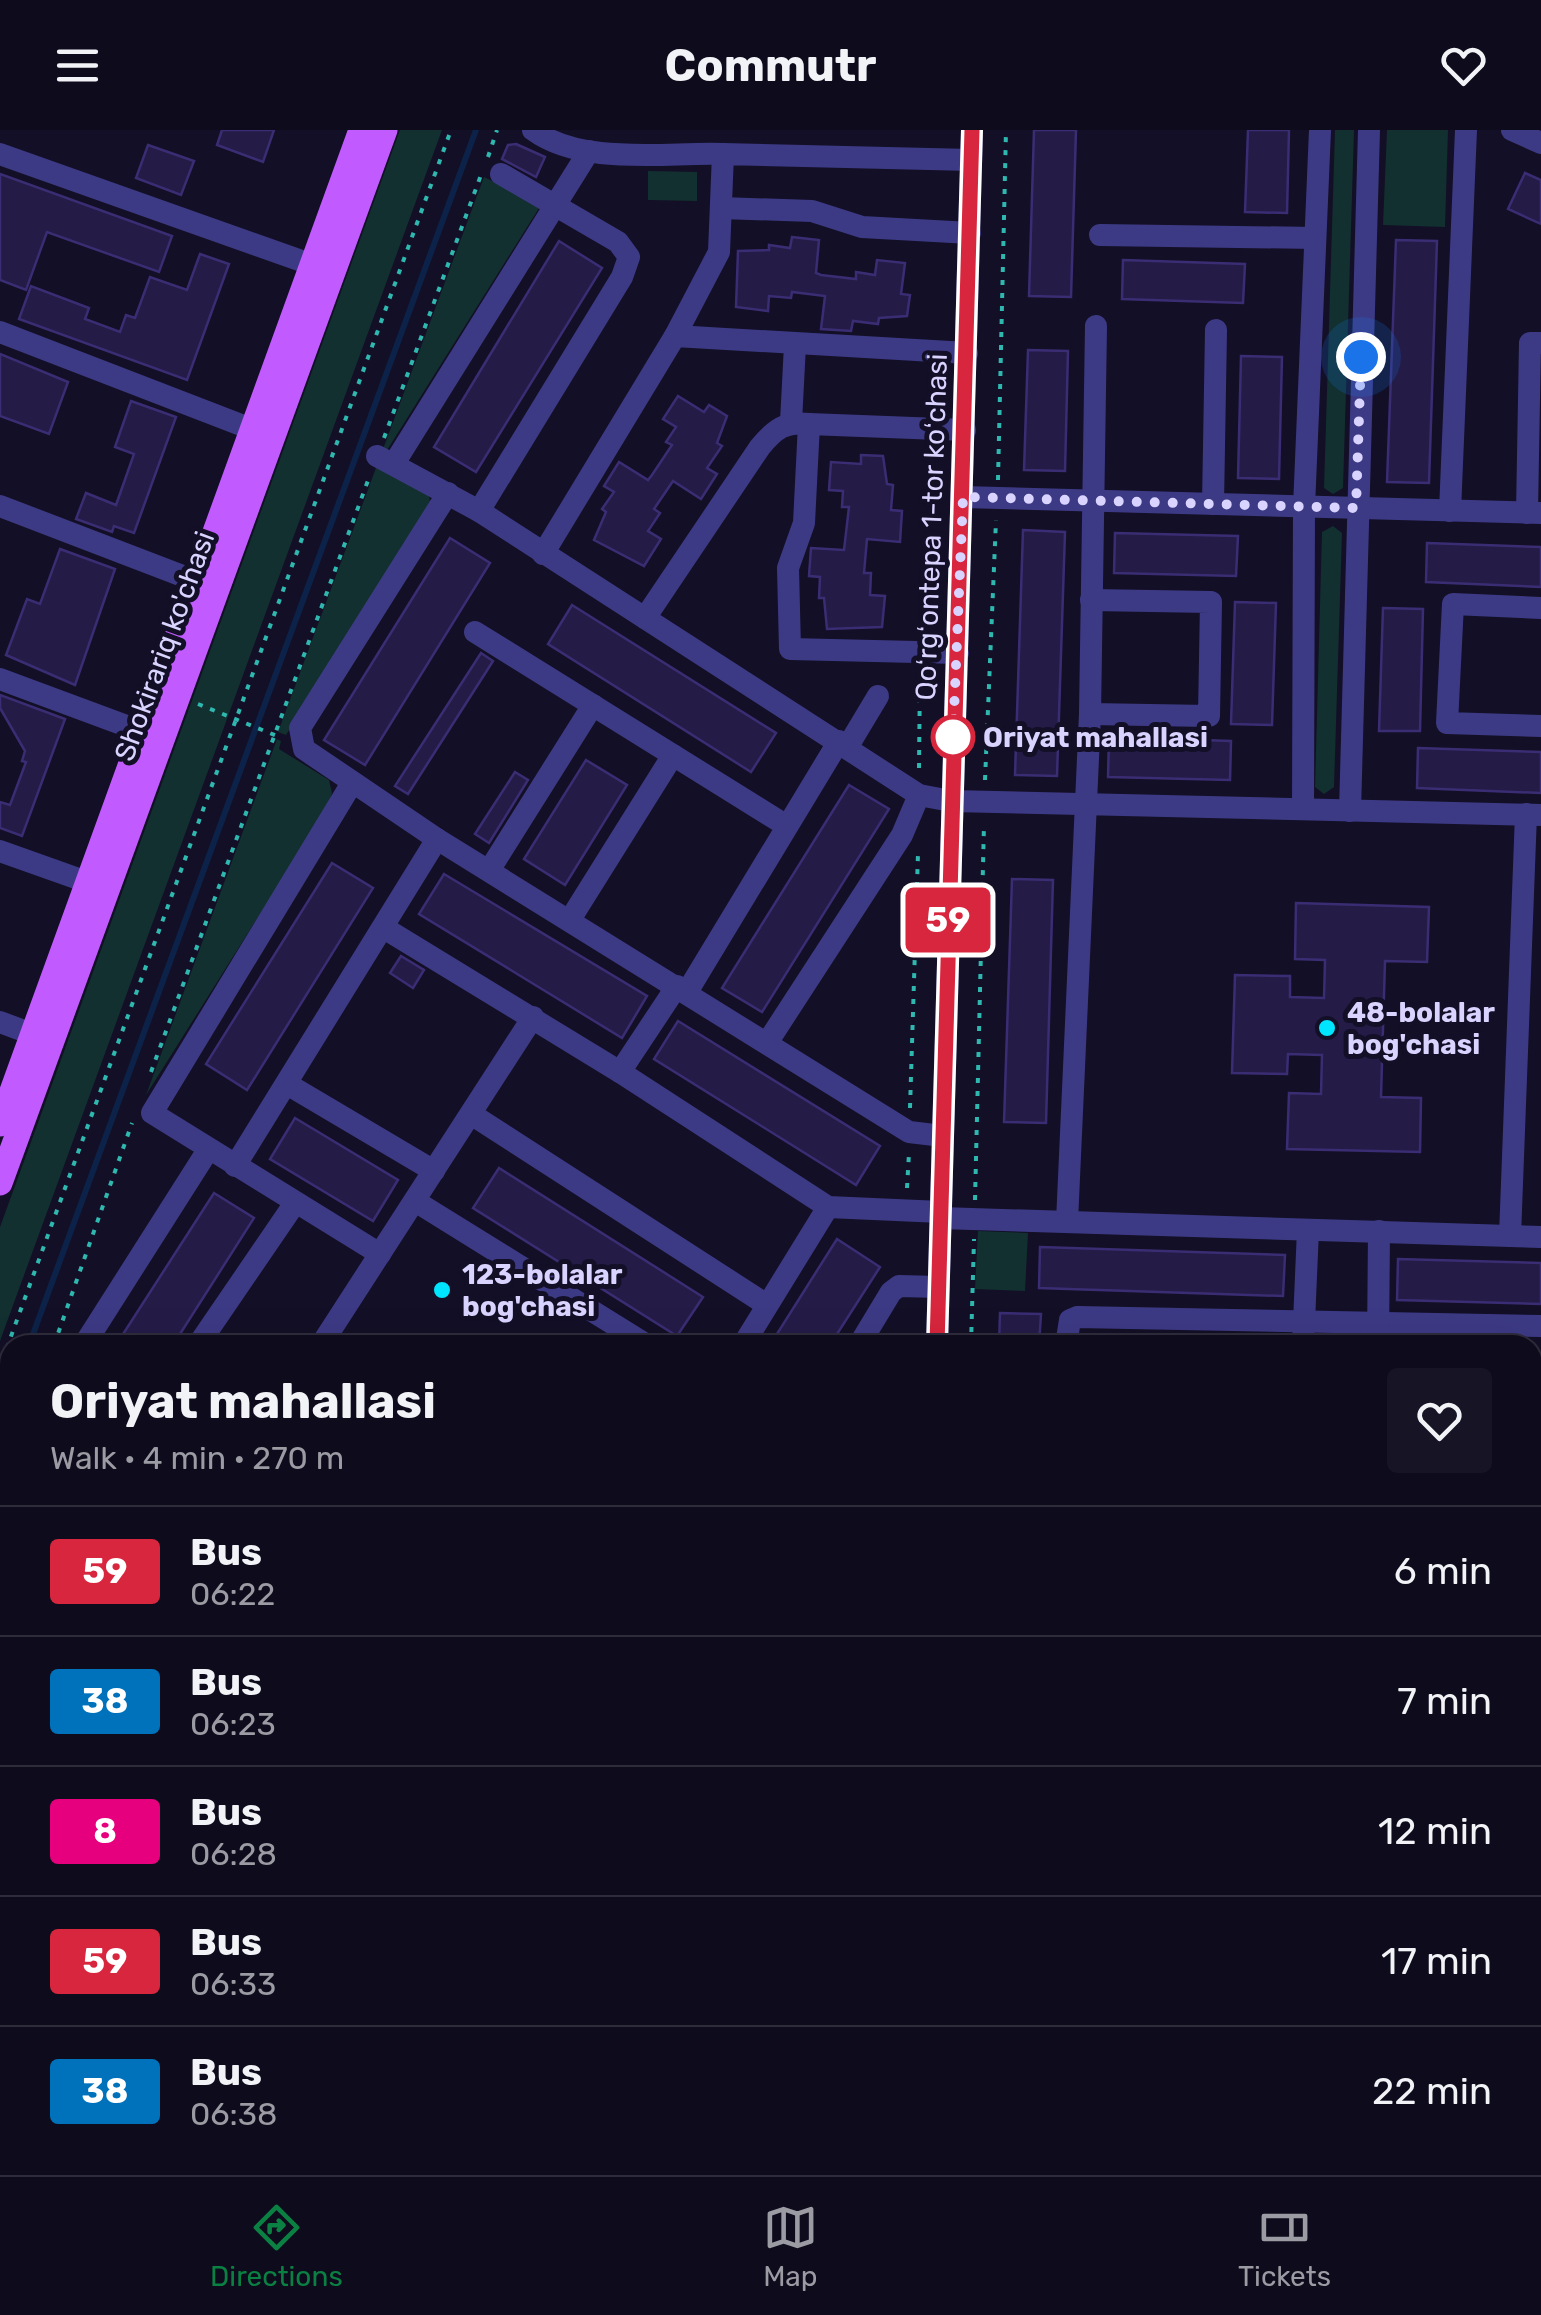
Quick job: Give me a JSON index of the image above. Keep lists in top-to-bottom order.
{
  "streets": {
    "main road": ["Shokirariq ko'chasi"],
    "street": ["Qoʻrgʻontepa 1-tor koʻchasi"]
  },
  "places": ["Oriyat mahallasi", "48-bolalar bog'chasi", "123-bolalar bog'chasi"],
  "lines": ["bus line 59"],
  "page": {
    "header": "Commutr",
    "on_map": "59",
    "heading": ["Oriyat mahallasi", "Walk · 4 min · 270 m"],
    "list": [
      {
        "mark": "59",
        "name": "Bus",
        "note": "06:22",
        "value": "6 min"
      },
      {
        "mark": "38",
        "name": "Bus",
        "note": "06:23",
        "value": "7 min"
      },
      {
        "mark": "8",
        "name": "Bus",
        "note": "06:28",
        "value": "12 min"
      },
      {
        "mark": "59",
        "name": "Bus",
        "note": "06:33",
        "value": "17 min"
      },
      {
        "mark": "38",
        "name": "Bus",
        "note": "06:38",
        "value": "22 min"
      }
    ],
    "tabs": ["Directions", "Map", "Tickets"]
  }
}
